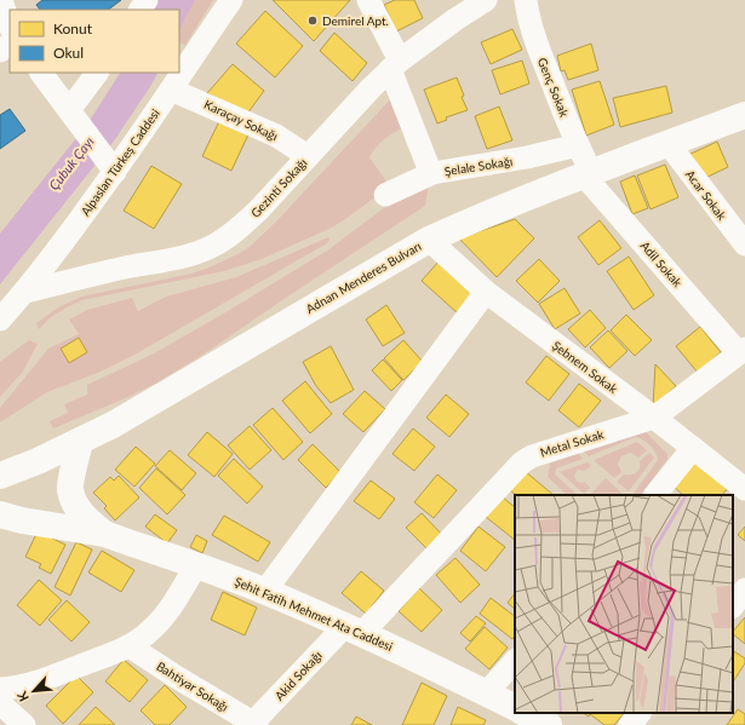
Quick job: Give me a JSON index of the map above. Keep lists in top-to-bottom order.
{
  "streets": {
    "main road": ["Adnan Menderes Bulvarı", "Şehit Fatih Mehmet Ata Caddesi"],
    "street": [
      "Genç Sokak",
      "Karaçay Sokağı",
      "Alpaslan Türkeş Caddesi",
      "Şelale Sokağı",
      "Gezinti Sokağı",
      "Acar Sokak",
      "Adil Sokak",
      "Şebnem Sokak",
      "Metal Sokak",
      "Akid Sokağı",
      "Bahtiyar Sokağı"
    ]
  },
  "crossings": [
    ["Genç Sokak", "Şelale Sokağı"],
    ["Genç Sokak", "Adil Sokak"],
    ["Genç Sokak", "Adnan Menderes Bulvarı"],
    ["Karaçay Sokağı", "Alpaslan Türkeş Caddesi"],
    ["Karaçay Sokağı", "Gezinti Sokağı"],
    ["Alpaslan Türkeş Caddesi", "Gezinti Sokağı"],
    ["Şelale Sokağı", "Gezinti Sokağı"],
    ["Acar Sokak", "Adnan Menderes Bulvarı"],
    ["Adil Sokak", "Adnan Menderes Bulvarı"],
    ["Adil Sokak", "Metal Sokak"],
    ["Adnan Menderes Bulvarı", "Şebnem Sokak"],
    ["Adnan Menderes Bulvarı", "Şehit Fatih Mehmet Ata Caddesi"],
    ["Şebnem Sokak", "Metal Sokak"],
    ["Metal Sokak", "Şehit Fatih Mehmet Ata Caddesi"],
    ["Metal Sokak", "Akid Sokağı"],
    ["Şehit Fatih Mehmet Ata Caddesi", "Akid Sokağı"],
    ["Akid Sokağı", "Bahtiyar Sokağı"]
  ],
  "water": ["Çubuk Çayı"],
  "places": ["Demirel Apt."],
  "legend": ["Konut", "Okul"],
  "north": "bottom left"
}
